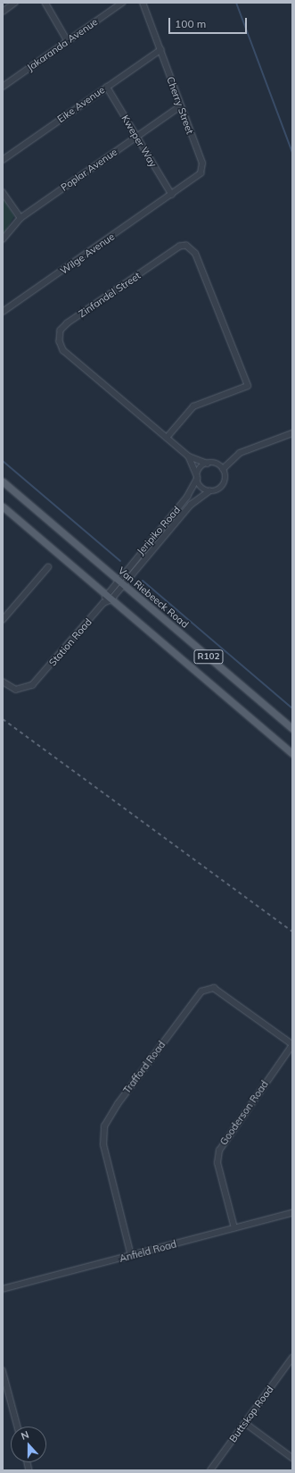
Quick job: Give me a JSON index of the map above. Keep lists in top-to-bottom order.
{
  "streets": {
    "main road": ["Van Riebeeck Road", "R102"],
    "street": [
      "Jakaranda Avenue",
      "Eike Avenue",
      "Cherry Street",
      "Kweper Way",
      "Poplar Avenue",
      "Wilge Avenue",
      "Zinfandel Street",
      "Jeripiko Road",
      "Station Road",
      "Trafford Road",
      "Gooderson Road",
      "Anfield Road",
      "Buttskop Road"
    ]
  },
  "crossings": [
    ["Eike Avenue", "Cherry Street"],
    ["Eike Avenue", "Kweper Way"],
    ["Cherry Street", "Kweper Way"],
    ["Cherry Street", "Poplar Avenue"],
    ["Cherry Street", "Wilge Avenue"],
    ["Kweper Way", "Poplar Avenue"],
    ["Kweper Way", "Wilge Avenue"],
    ["Zinfandel Street", "Jeripiko Road"],
    ["Jeripiko Road", "Van Riebeeck Road"],
    ["Jeripiko Road", "Station Road"],
    ["Jeripiko Road", "R102"],
    ["Station Road", "R102"],
    ["Trafford Road", "Gooderson Road"],
    ["Trafford Road", "Anfield Road"],
    ["Gooderson Road", "Anfield Road"]
  ],
  "scale_bar": "100 m",
  "north": "top"
}
